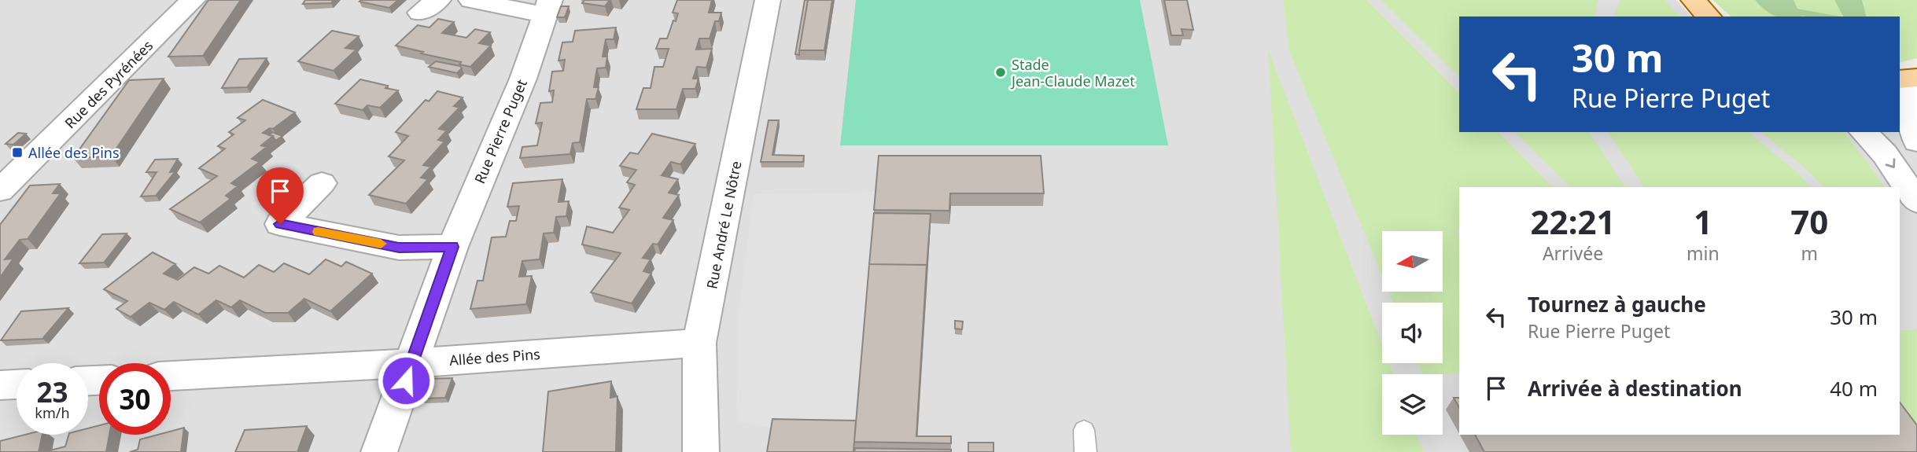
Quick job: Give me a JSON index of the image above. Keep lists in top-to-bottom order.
{
  "streets": {
    "street": [
      "Rue des Pyrénées",
      "Rue Pierre Puget",
      "Rue André Le Nôtre",
      "Allée des Pins"
    ]
  },
  "crossings": [
    ["Rue Pierre Puget", "Allée des Pins"],
    ["Rue André Le Nôtre", "Allée des Pins"]
  ],
  "places": {
    "other": ["Stade Jean-Claude Mazet"],
    "transit": ["Allée des Pins"]
  },
  "north": "left",
  "page": {
    "turn": ["30 m", "Rue Pierre Puget"],
    "eta": [
      "22:21",
      "Arrivée",
      "1",
      "min",
      "70",
      "m"
    ],
    "list": [
      {
        "name": "Tournez à gauche",
        "note": "Rue Pierre Puget",
        "value": "30 m"
      },
      {
        "name": "Arrivée à destination",
        "value": "40 m"
      }
    ],
    "speed": "23 km/h",
    "limit": "30"
  }
}
